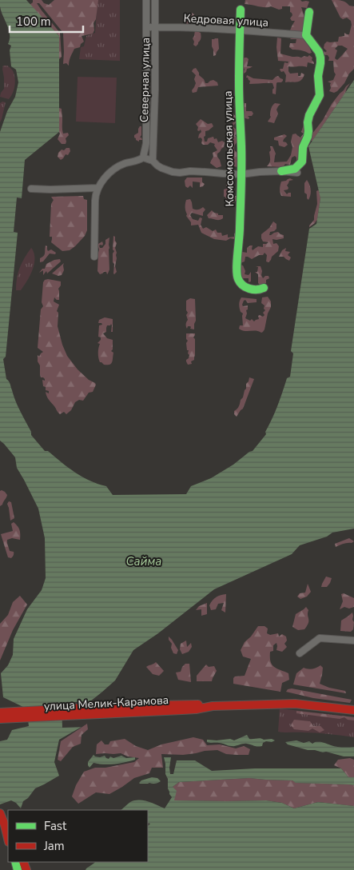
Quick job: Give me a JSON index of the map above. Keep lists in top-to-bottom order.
{
  "streets": {
    "main road": ["Комсомольская улица", "улица Мелик-Карамова"],
    "street": ["Кедровая улица", "Северная улица"]
  },
  "crossings": [
    ["Кедровая улица", "Северная улица"],
    ["Кедровая улица", "Комсомольская улица"]
  ],
  "water": ["Сайма"],
  "legend": ["Fast", "Jam"],
  "scale_bar": "100 m"
}
